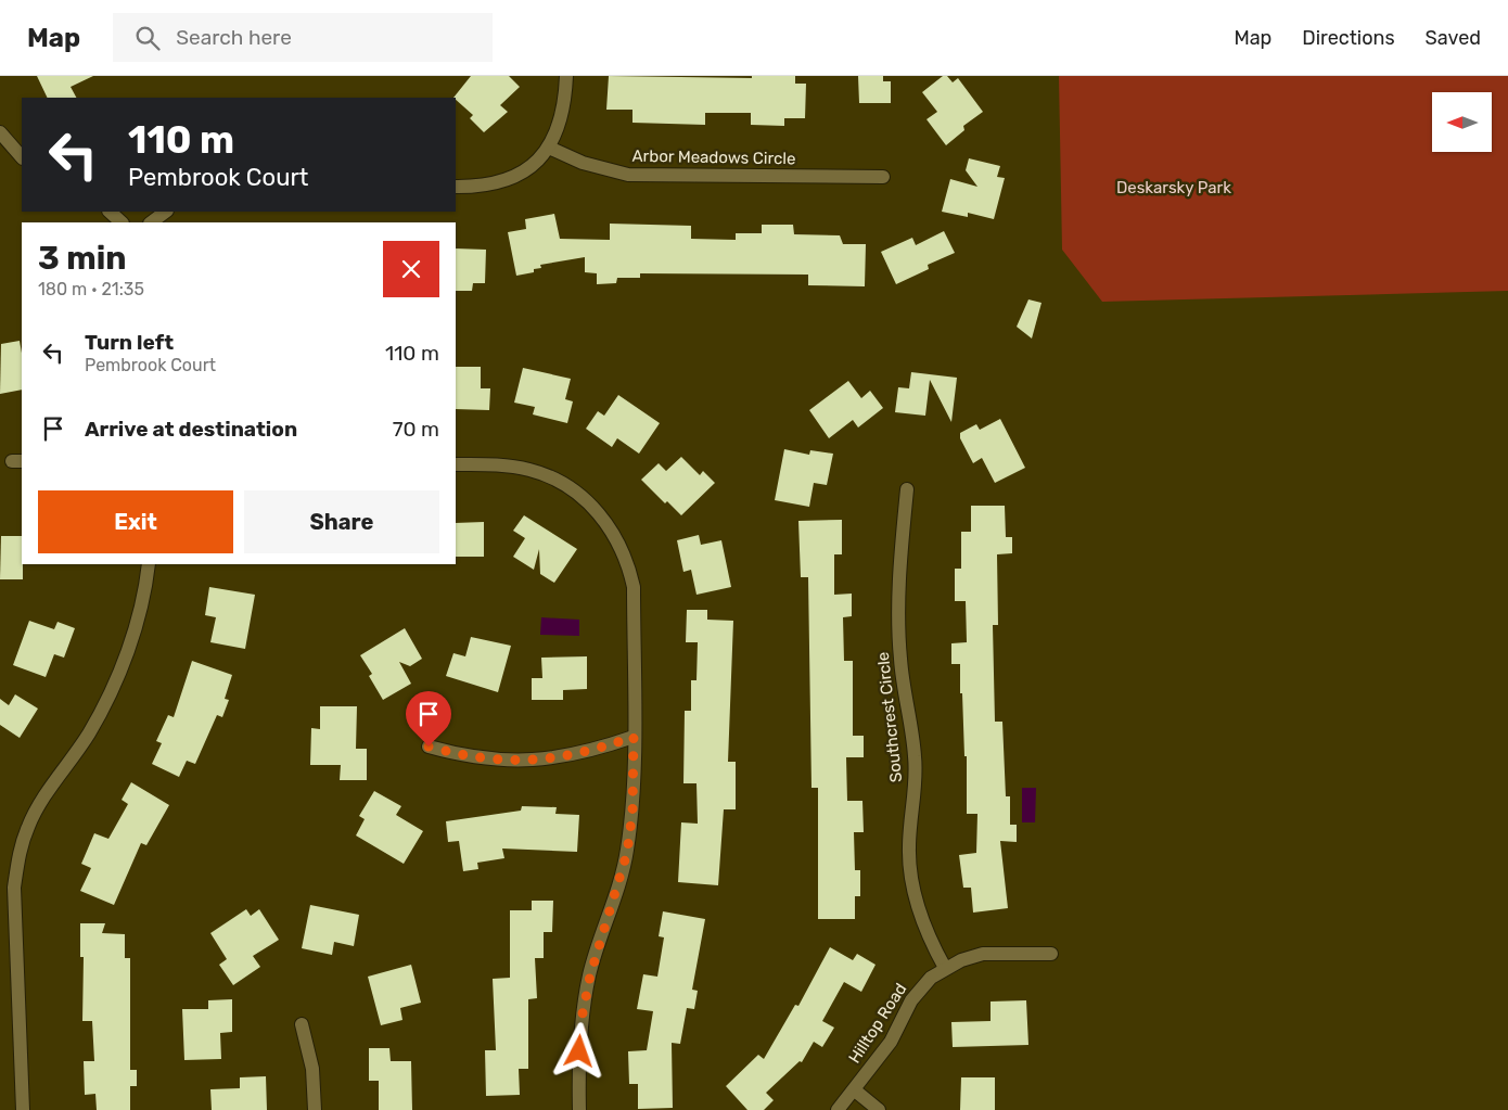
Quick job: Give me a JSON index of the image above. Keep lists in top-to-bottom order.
{
  "streets": {
    "street": ["Arbor Meadows Circle", "Southcrest Circle", "Hilltop Road"]
  },
  "crossings": [
    ["Southcrest Circle", "Hilltop Road"]
  ],
  "parks": ["Deskarsky Park"],
  "north": "left",
  "page": {
    "header": "Map",
    "search": "Search here",
    "nav": ["Map", "Directions", "Saved"],
    "turn": ["110 m", "Pembrook Court"],
    "heading": ["3 min", "180 m · 21:35"],
    "list": [
      {
        "name": "Turn left",
        "note": "Pembrook Court",
        "value": "110 m"
      },
      {
        "name": "Arrive at destination",
        "value": "70 m"
      }
    ],
    "buttons": ["Exit", "Share"]
  }
}
